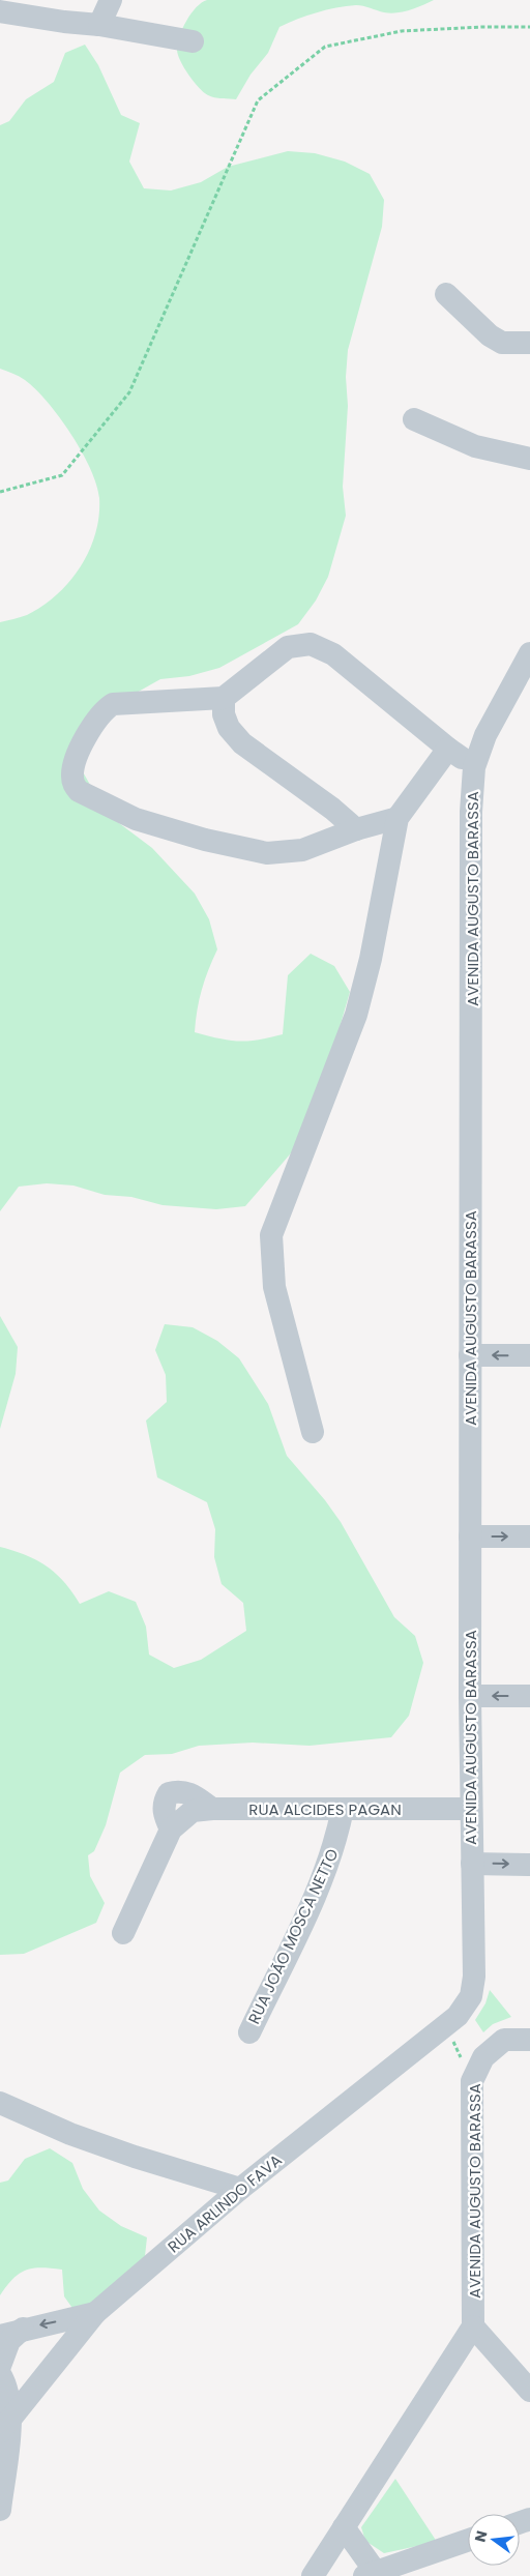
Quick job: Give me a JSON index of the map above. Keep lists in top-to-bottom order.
{
  "streets": {
    "street": [
      "AVENIDA AUGUSTO BARASSA",
      "RUA ALCIDES PAGAN",
      "RUA JOÃO MOSCA NETTO",
      "RUA ARLINDO FAVA"
    ]
  },
  "crossings": [
    ["AVENIDA AUGUSTO BARASSA", "RUA ALCIDES PAGAN"],
    ["AVENIDA AUGUSTO BARASSA", "RUA ARLINDO FAVA"],
    ["RUA ALCIDES PAGAN", "RUA JOÃO MOSCA NETTO"]
  ],
  "north": "left"
}
